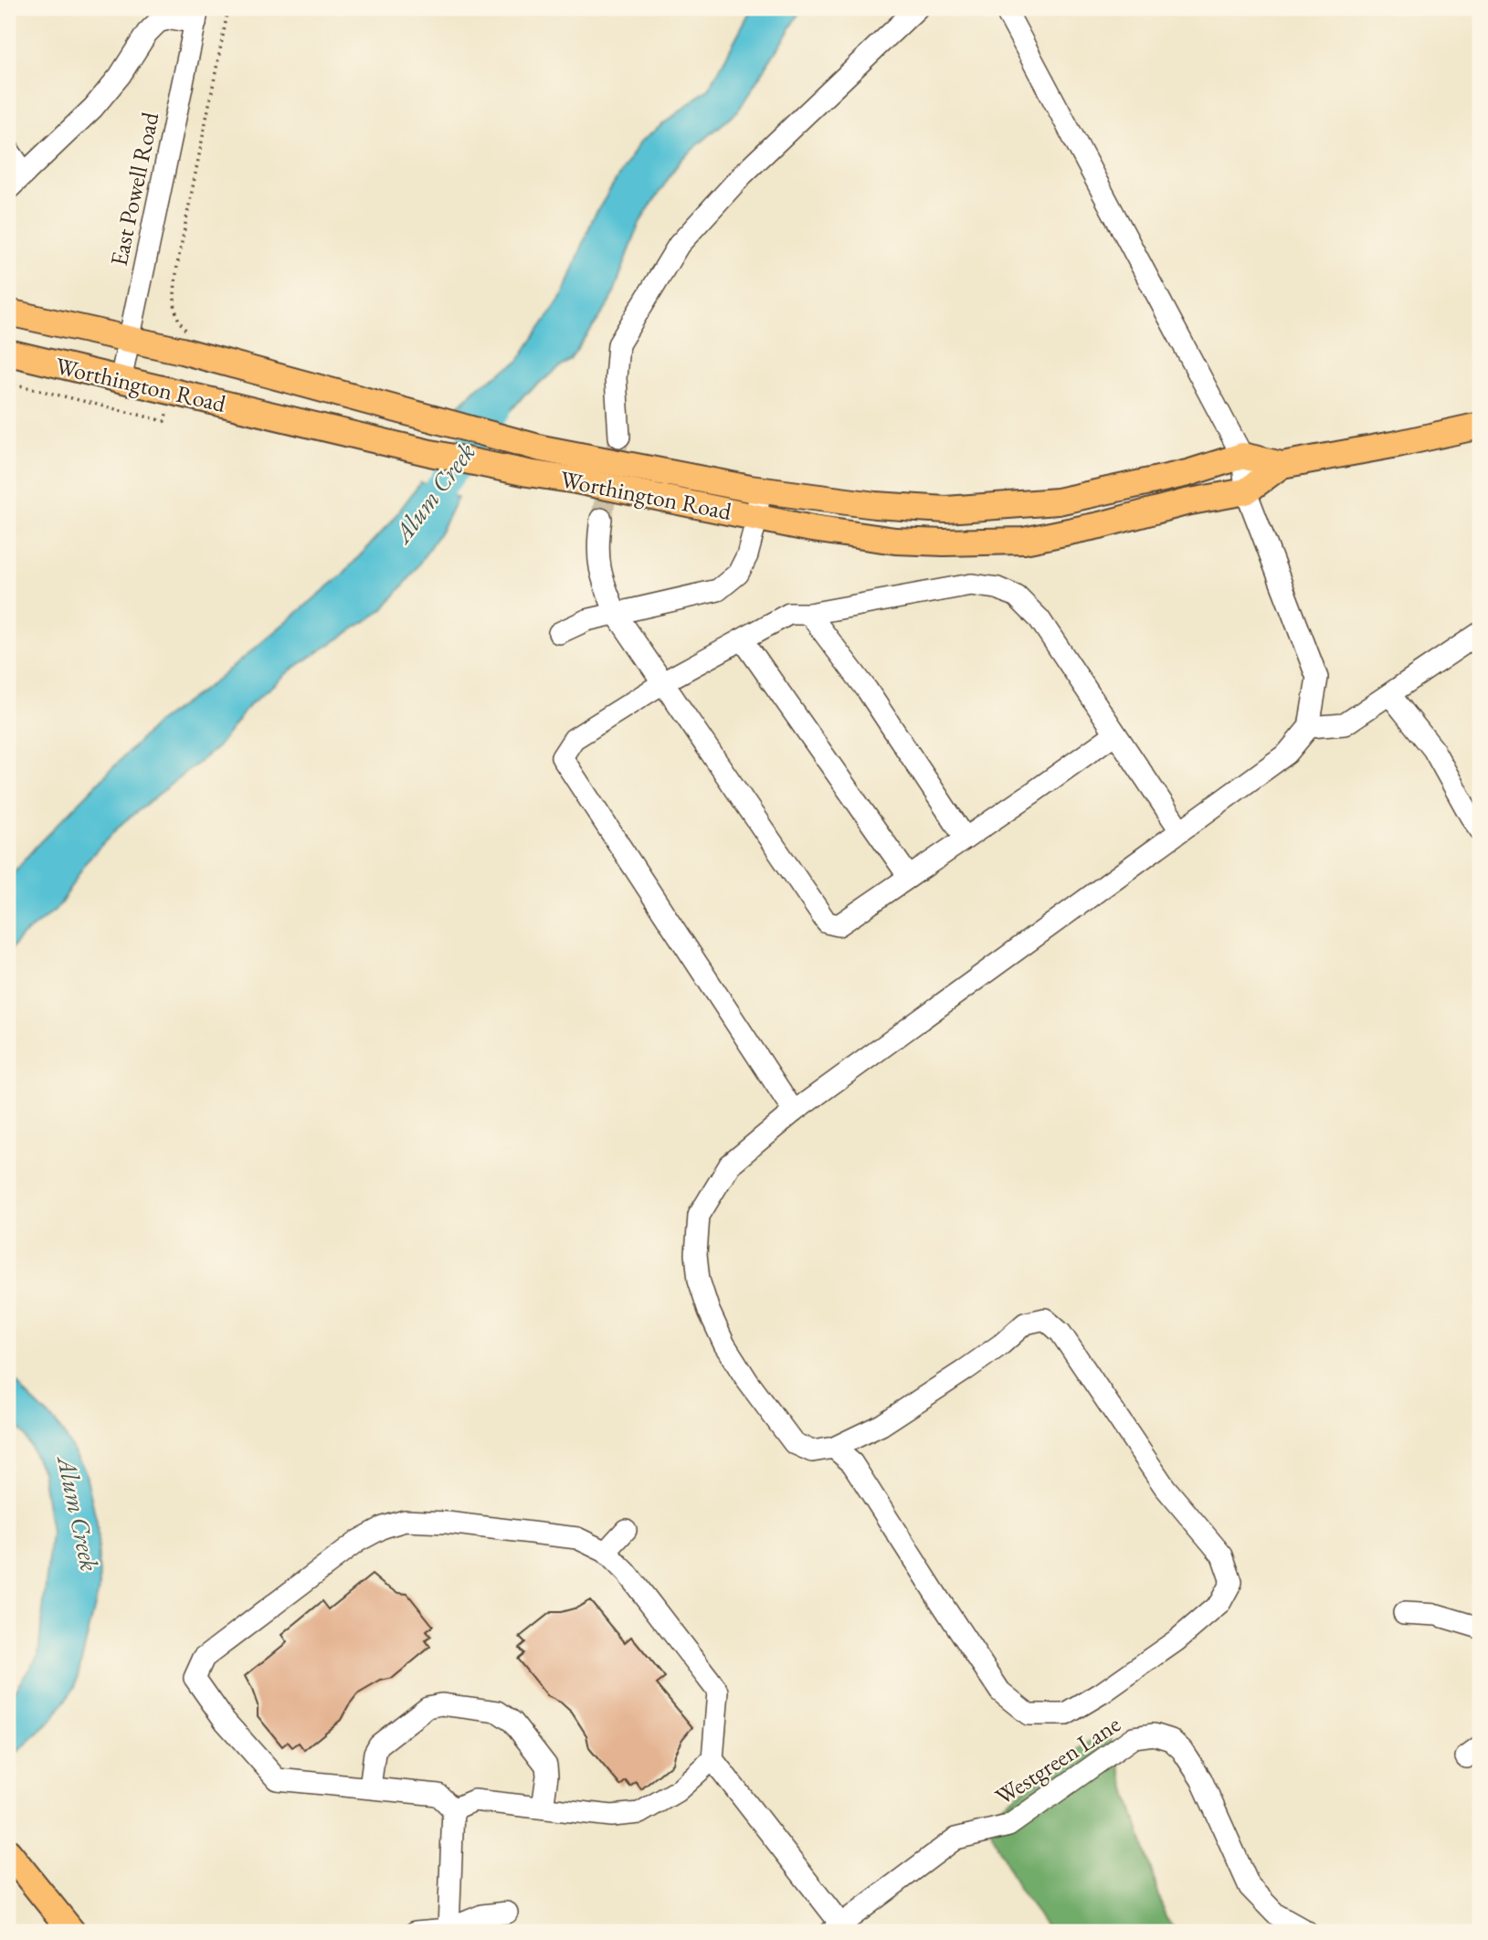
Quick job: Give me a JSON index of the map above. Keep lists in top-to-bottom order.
{
  "streets": {
    "main road": ["Worthington Road"],
    "street": ["East Powell Road", "Westgreen Lane"]
  },
  "crossings": [
    ["East Powell Road", "Worthington Road"]
  ],
  "water": ["Alum Creek"]
}
